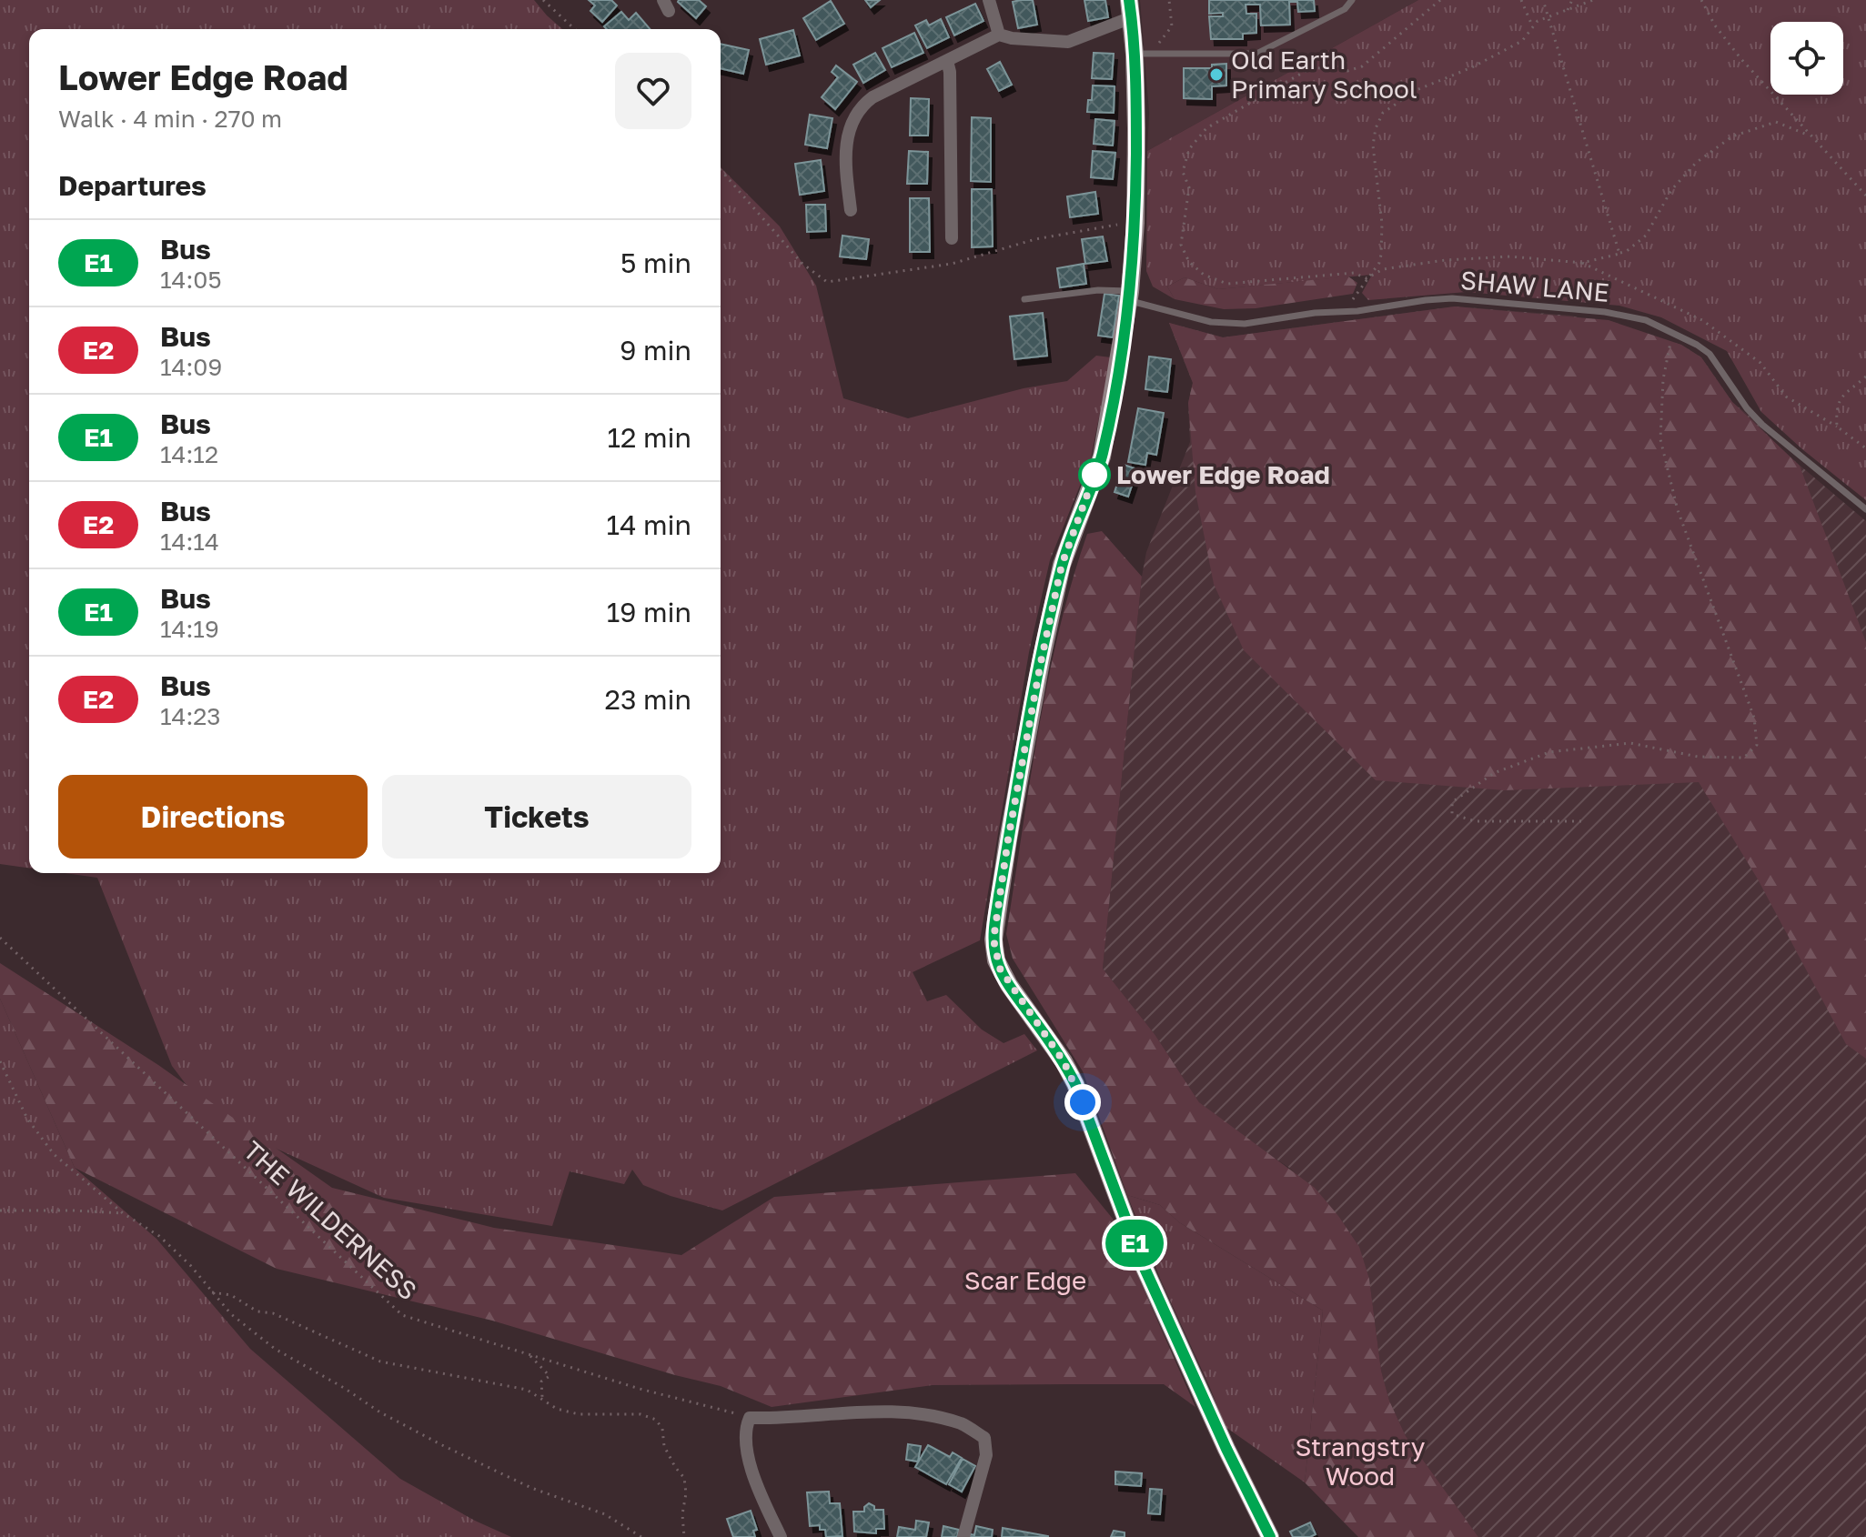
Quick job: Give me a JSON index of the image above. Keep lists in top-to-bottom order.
{
  "streets": {
    "lane": ["SHAW LANE"],
    "path": ["THE WILDERNESS"]
  },
  "parks": ["Scar Edge", "Strangstry Wood"],
  "places": ["Old Earth Primary School", "Lower Edge Road"],
  "lines": ["bus line E1"],
  "page": {
    "on_map": "E1",
    "heading": [
      ["Lower Edge Road", "Walk · 4 min · 270 m"],
      "Departures"
    ],
    "list": [
      {
        "mark": "E1",
        "name": "Bus",
        "note": "14:05",
        "value": "5 min"
      },
      {
        "mark": "E2",
        "name": "Bus",
        "note": "14:09",
        "value": "9 min"
      },
      {
        "mark": "E1",
        "name": "Bus",
        "note": "14:12",
        "value": "12 min"
      },
      {
        "mark": "E2",
        "name": "Bus",
        "note": "14:14",
        "value": "14 min"
      },
      {
        "mark": "E1",
        "name": "Bus",
        "note": "14:19",
        "value": "19 min"
      },
      {
        "mark": "E2",
        "name": "Bus",
        "note": "14:23",
        "value": "23 min"
      }
    ],
    "buttons": ["Directions", "Tickets"]
  }
}
